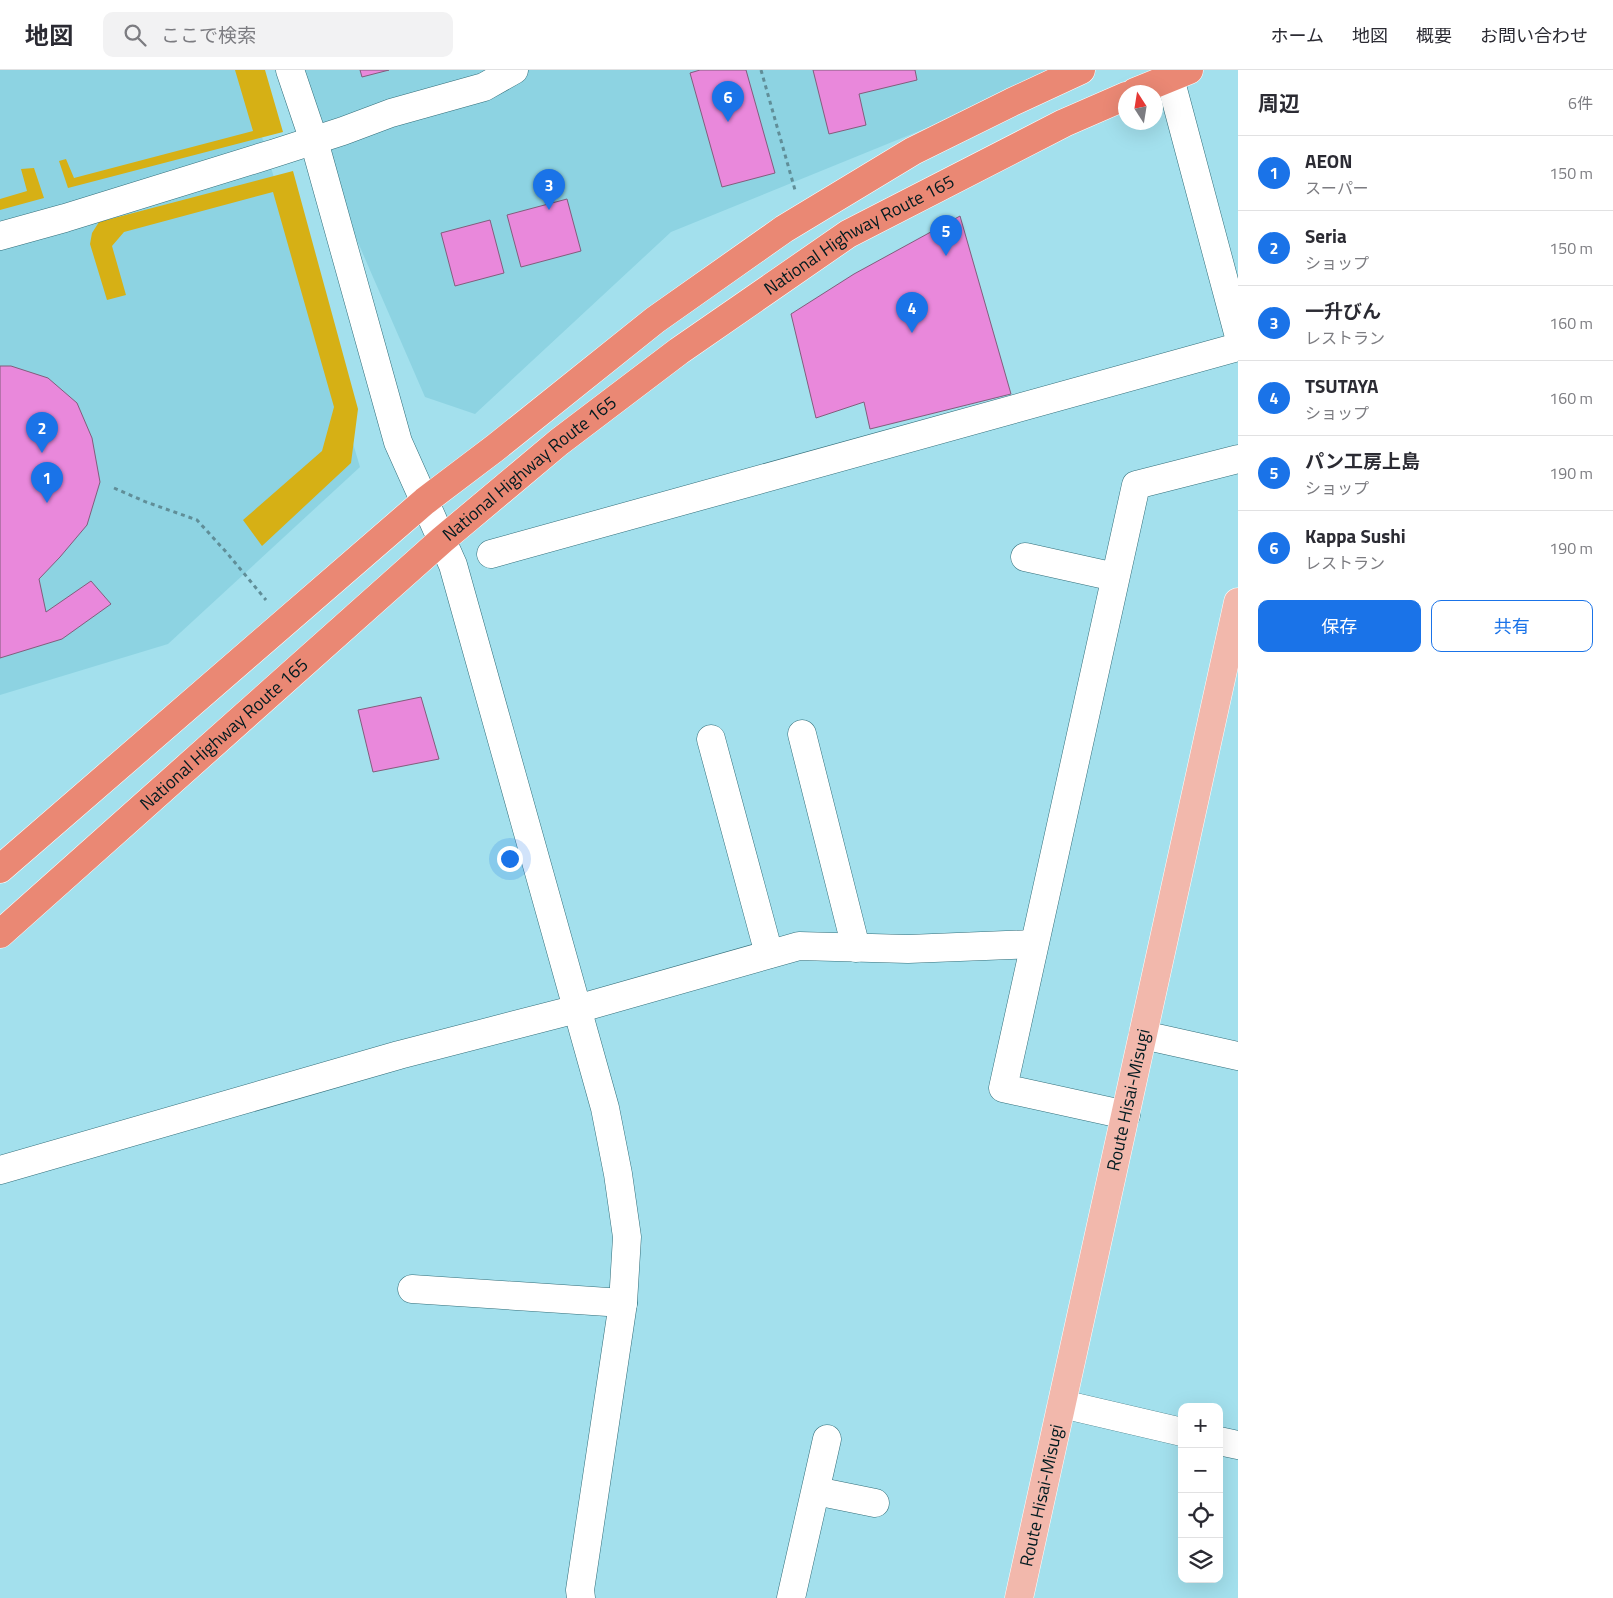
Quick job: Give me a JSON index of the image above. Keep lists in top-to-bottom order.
{
  "streets": {
    "highway": ["National Highway Route 165"],
    "main road": ["Route Hisai-Misugi"]
  },
  "north": "top",
  "page": {
    "header": "地図",
    "search": "ここで検索",
    "nav": [
      "ホーム",
      "地図",
      "概要",
      "お問い合わせ"
    ],
    "heading": ["周辺", "6件"],
    "pins": [
      "6",
      "3",
      "5",
      "4",
      "2",
      "1"
    ],
    "list": [
      {
        "mark": "1",
        "name": "AEON",
        "note": "スーパー",
        "value": "150 m"
      },
      {
        "mark": "2",
        "name": "Seria",
        "note": "ショップ",
        "value": "150 m"
      },
      {
        "mark": "3",
        "name": "一升びん",
        "note": "レストラン",
        "value": "160 m"
      },
      {
        "mark": "4",
        "name": "TSUTAYA",
        "note": "ショップ",
        "value": "160 m"
      },
      {
        "mark": "5",
        "name": "パン工房上島",
        "note": "ショップ",
        "value": "190 m"
      },
      {
        "mark": "6",
        "name": "Kappa Sushi",
        "note": "レストラン",
        "value": "190 m"
      }
    ],
    "buttons": ["保存", "共有"],
    "map_buttons": ["+", "−"]
  }
}
